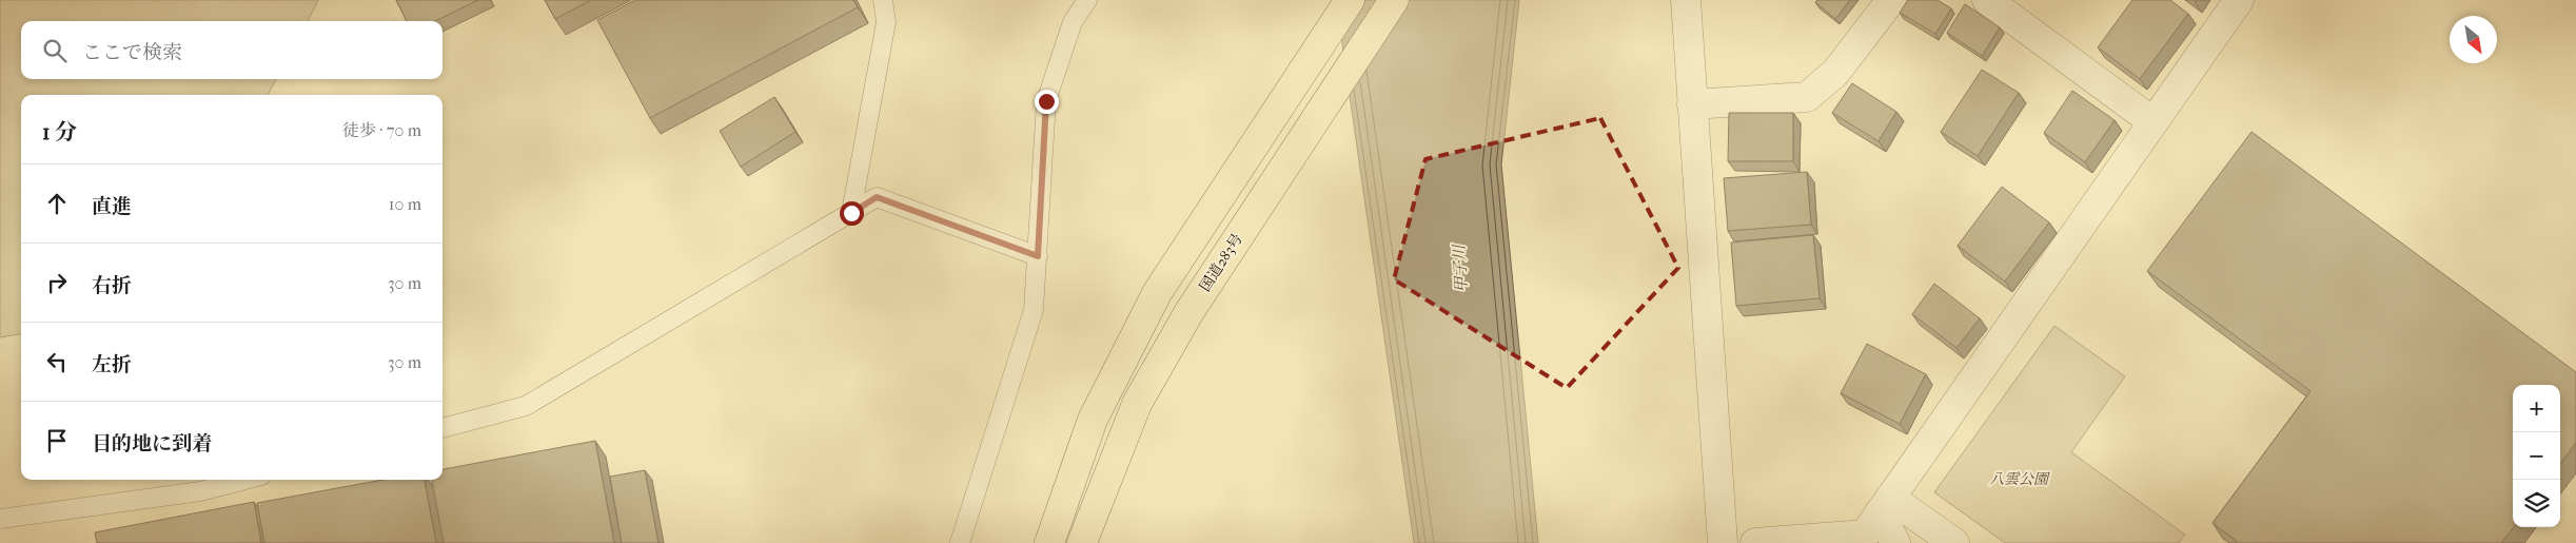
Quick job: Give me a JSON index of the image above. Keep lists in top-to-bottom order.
{
  "streets": {
    "highway": ["国道283号"]
  },
  "water": ["甲子川"],
  "parks": ["八雲公園"],
  "north": "bottom right",
  "page": {
    "search": "ここで検索",
    "heading": ["1 分", "徒歩 · 70 m"],
    "list": [
      ["直進", "10 m"],
      ["右折", "30 m"],
      ["左折", "30 m"],
      "目的地に到着"
    ],
    "map_buttons": ["+", "−"]
  }
}
